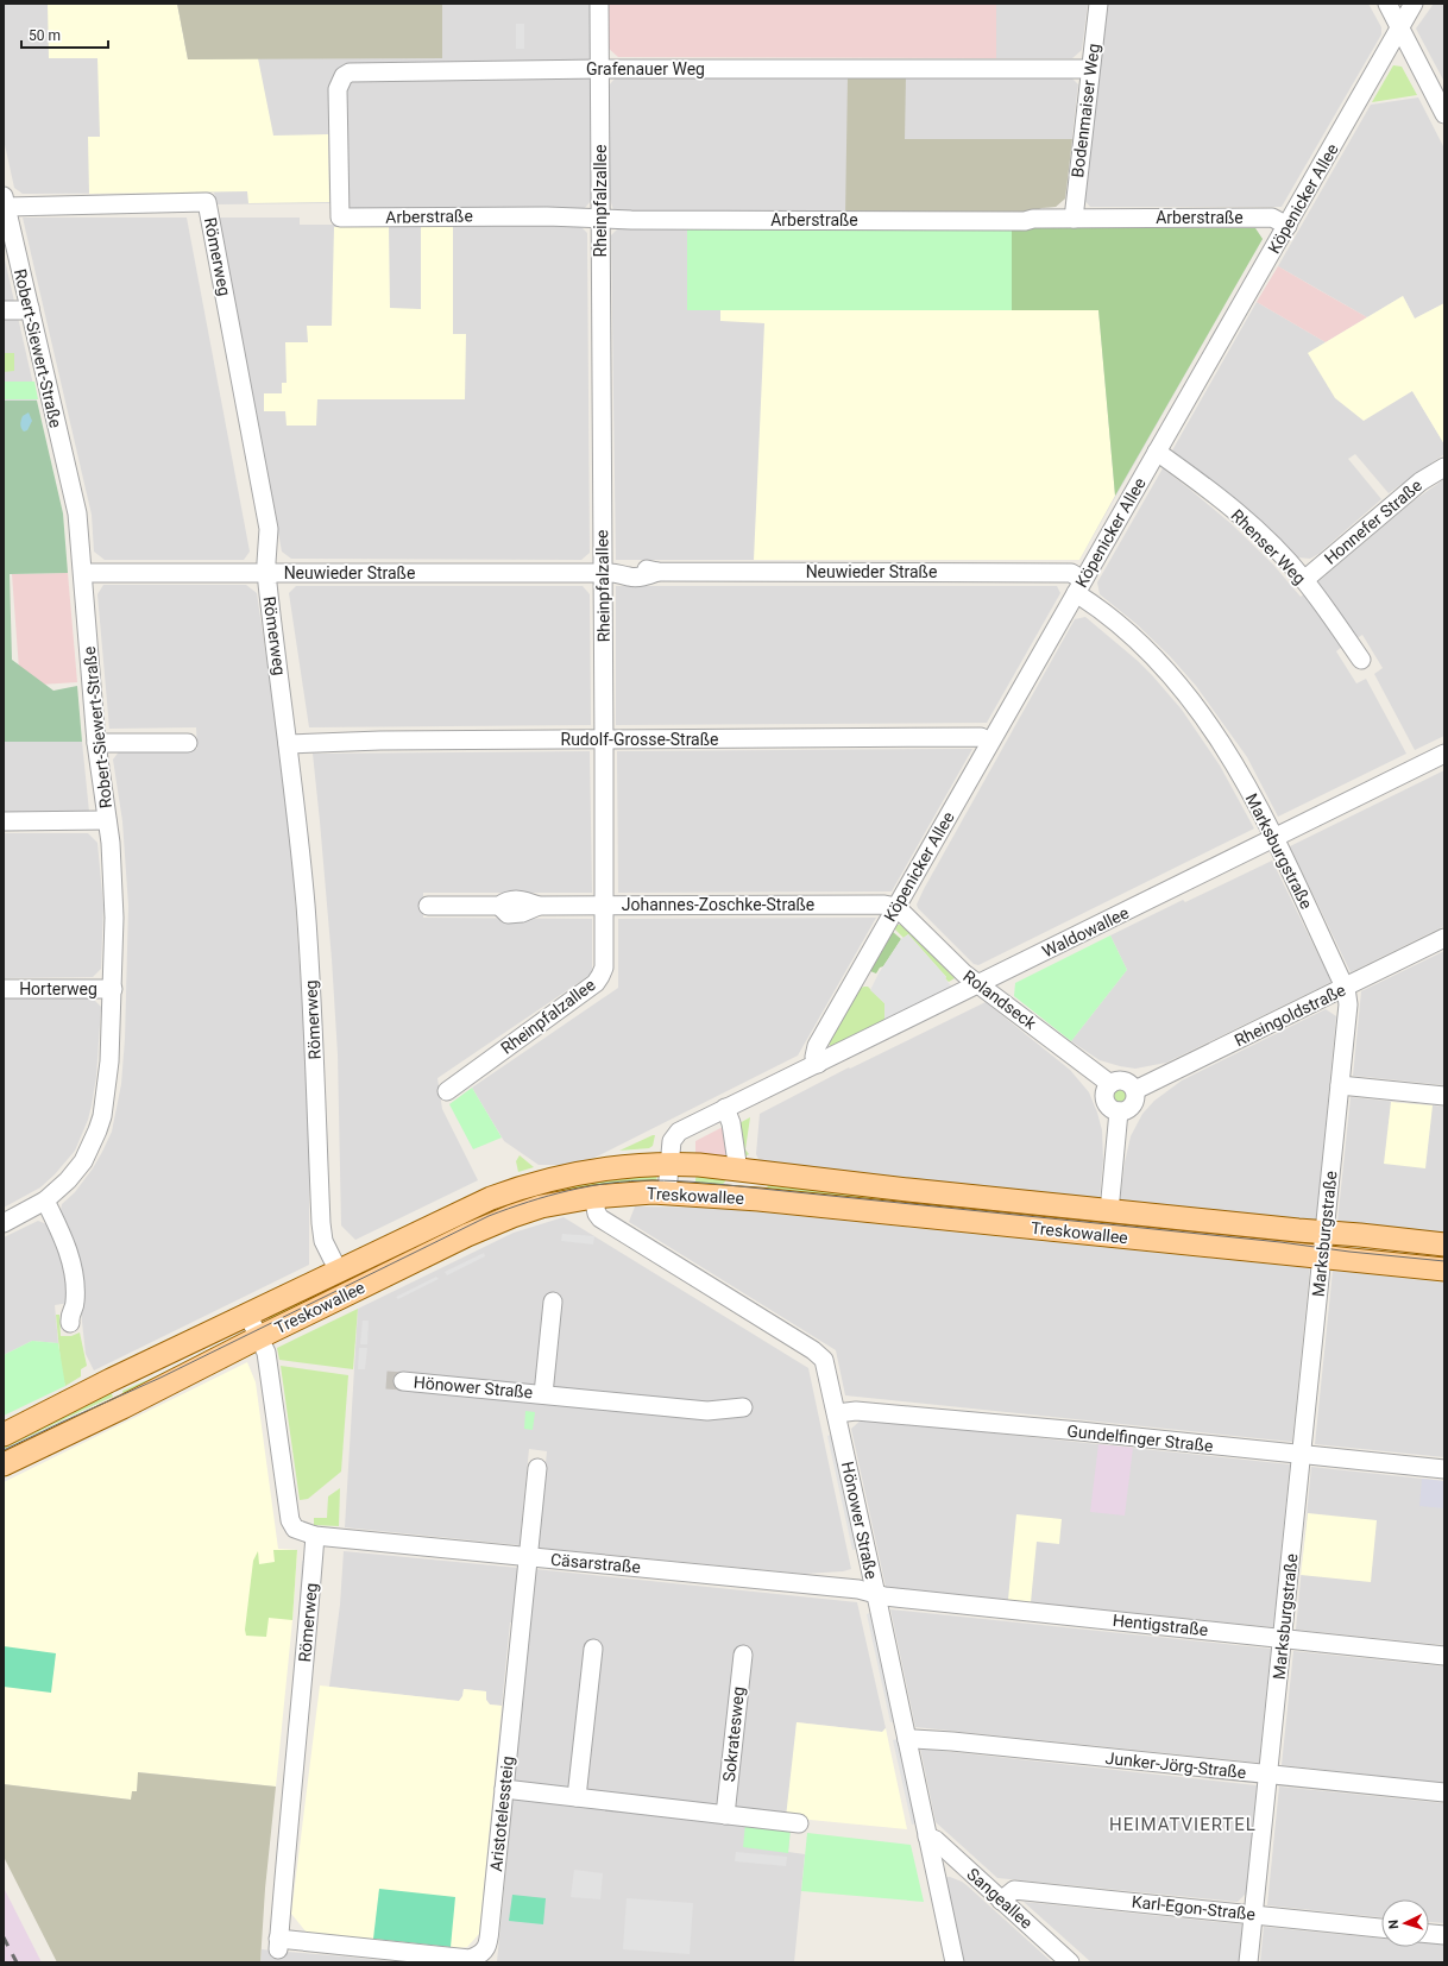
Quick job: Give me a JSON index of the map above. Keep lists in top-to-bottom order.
{
  "streets": {
    "main road": ["Treskowallee"],
    "street": [
      "Grafenauer Weg",
      "Bodenmaiser Weg",
      "Köpenicker Allee",
      "Rheinpfalzallee",
      "Arberstraße",
      "Römerweg",
      "Robert-Siewert-Straße",
      "Honnefer Straße",
      "Rhenser Weg",
      "Neuwieder Straße",
      "Rudolf-Grosse-Straße",
      "Marksburgstraße",
      "Johannes-Zoschke-Straße",
      "Waldowallee",
      "Horterweg",
      "Rolandseck",
      "Rheingoldstraße",
      "Hönower Straße",
      "Gundelfinger Straße",
      "Cäsarstraße",
      "Hentigstraße",
      "Sokratesweg",
      "Junker-Jörg-Straße",
      "Aristotelessteig",
      "Sangeallee",
      "Karl-Egon-Straße"
    ]
  },
  "crossings": [
    ["Grafenauer Weg", "Bodenmaiser Weg"],
    ["Grafenauer Weg", "Rheinpfalzallee"],
    ["Grafenauer Weg", "Arberstraße"],
    ["Bodenmaiser Weg", "Arberstraße"],
    ["Köpenicker Allee", "Arberstraße"],
    ["Köpenicker Allee", "Rhenser Weg"],
    ["Köpenicker Allee", "Neuwieder Straße"],
    ["Köpenicker Allee", "Rudolf-Grosse-Straße"],
    ["Köpenicker Allee", "Marksburgstraße"],
    ["Köpenicker Allee", "Johannes-Zoschke-Straße"],
    ["Köpenicker Allee", "Waldowallee"],
    ["Köpenicker Allee", "Rolandseck"],
    ["Rheinpfalzallee", "Arberstraße"],
    ["Rheinpfalzallee", "Neuwieder Straße"],
    ["Rheinpfalzallee", "Rudolf-Grosse-Straße"],
    ["Rheinpfalzallee", "Johannes-Zoschke-Straße"],
    ["Römerweg", "Robert-Siewert-Straße"],
    ["Römerweg", "Neuwieder Straße"],
    ["Römerweg", "Rudolf-Grosse-Straße"],
    ["Römerweg", "Treskowallee"],
    ["Römerweg", "Cäsarstraße"],
    ["Römerweg", "Aristotelessteig"],
    ["Robert-Siewert-Straße", "Neuwieder Straße"],
    ["Robert-Siewert-Straße", "Horterweg"],
    ["Honnefer Straße", "Rhenser Weg"],
    ["Neuwieder Straße", "Marksburgstraße"],
    ["Marksburgstraße", "Waldowallee"],
    ["Marksburgstraße", "Rheingoldstraße"],
    ["Marksburgstraße", "Treskowallee"],
    ["Marksburgstraße", "Gundelfinger Straße"],
    ["Marksburgstraße", "Hentigstraße"],
    ["Marksburgstraße", "Junker-Jörg-Straße"],
    ["Marksburgstraße", "Karl-Egon-Straße"],
    ["Johannes-Zoschke-Straße", "Rolandseck"],
    ["Waldowallee", "Rolandseck"],
    ["Waldowallee", "Treskowallee"],
    ["Rolandseck", "Rheingoldstraße"],
    ["Treskowallee", "Hönower Straße"],
    ["Hönower Straße", "Gundelfinger Straße"],
    ["Hönower Straße", "Cäsarstraße"],
    ["Hönower Straße", "Hentigstraße"],
    ["Hönower Straße", "Junker-Jörg-Straße"],
    ["Hönower Straße", "Sangeallee"],
    ["Cäsarstraße", "Hentigstraße"],
    ["Cäsarstraße", "Aristotelessteig"],
    ["Sangeallee", "Karl-Egon-Straße"]
  ],
  "districts": ["HEIMATVIERTEL"],
  "scale_bar": "50 m",
  "north": "left"
}
